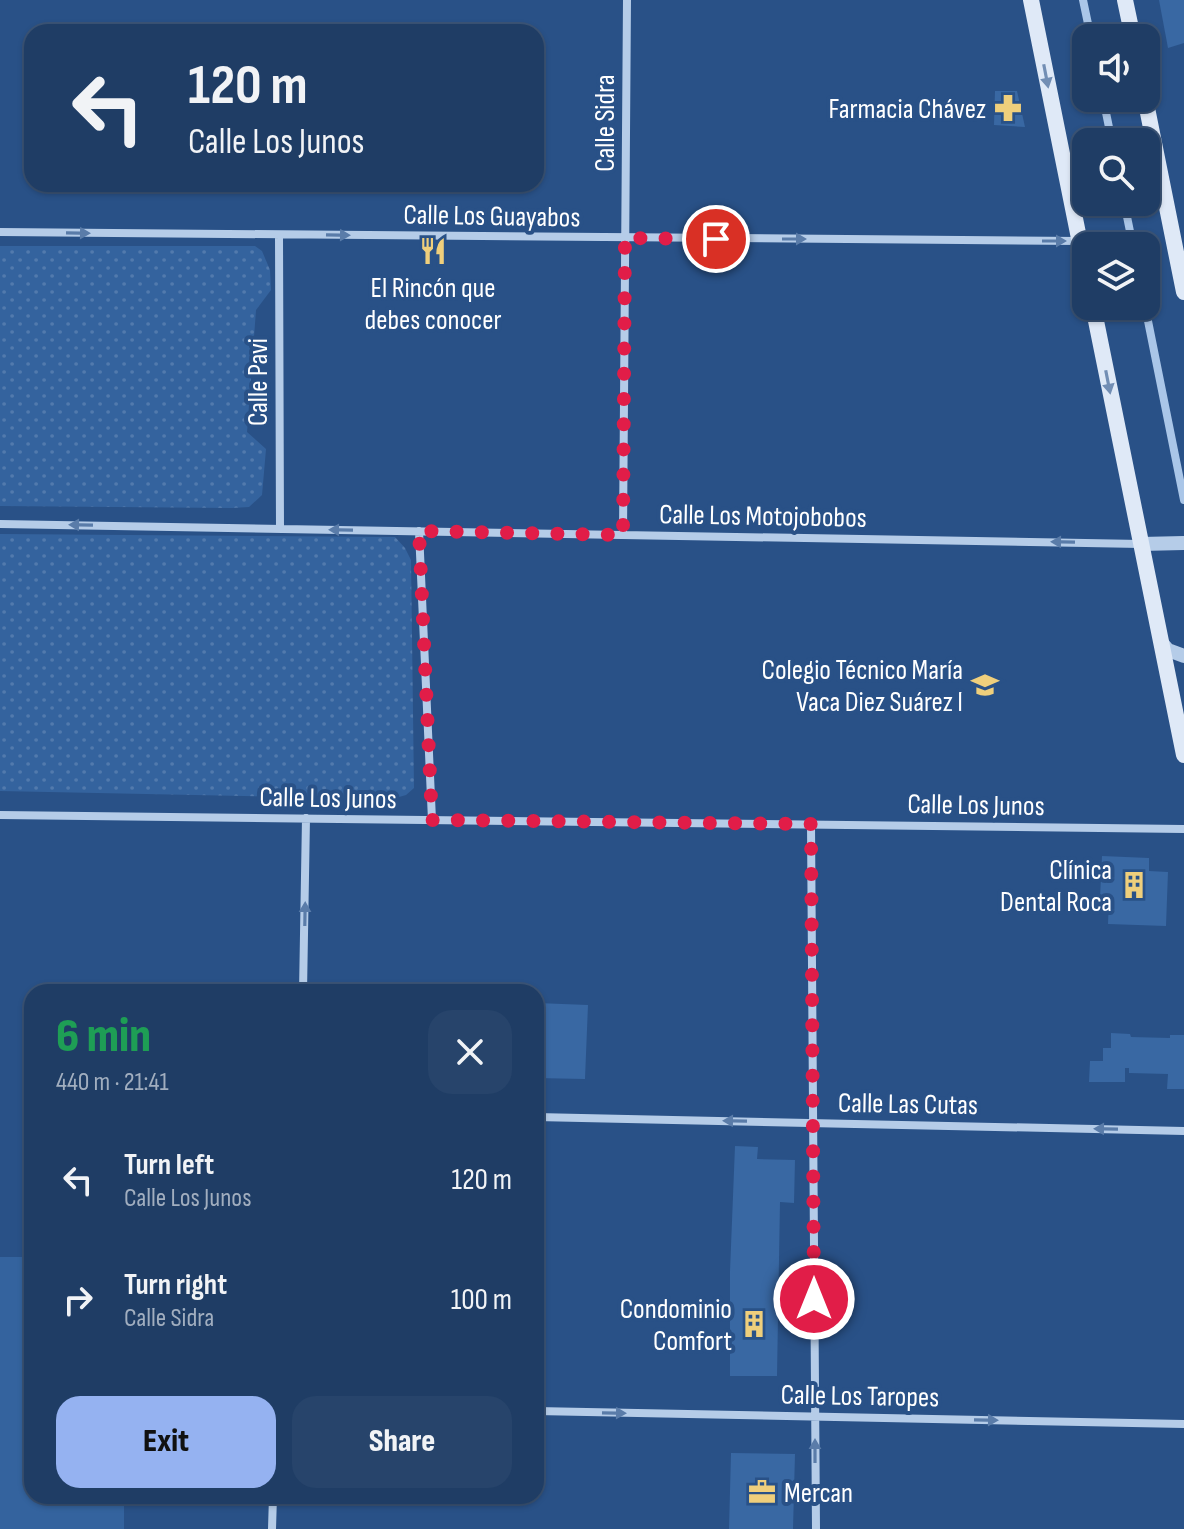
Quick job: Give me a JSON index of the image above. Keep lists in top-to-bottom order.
{
  "streets": {
    "street": [
      "Calle Sidra",
      "Calle Los Guayabos",
      "Calle Pavi",
      "Calle Los Motojobobos",
      "Calle Los Junos",
      "Calle Las Cutas",
      "Calle Los Taropes"
    ]
  },
  "crossings": [
    ["Calle Sidra", "Calle Los Guayabos"],
    ["Calle Sidra", "Calle Los Motojobobos"],
    ["Calle Los Guayabos", "Calle Pavi"],
    ["Calle Pavi", "Calle Los Motojobobos"]
  ],
  "one_way": [
    "Calle Los Guayabos",
    "Calle Los Motojobobos",
    "Calle Las Cutas",
    "Calle Los Taropes"
  ],
  "places": {
    "pharmacy": ["Farmacia Chávez"],
    "restaurant": ["El Rincón que debes conocer"],
    "school or university": ["Colegio Técnico María Vaca Diez Suárez I"],
    "building": ["Clínica Dental Roca", "Condominio Comfort"],
    "office": ["Mercan"]
  },
  "page": {
    "turn": ["120 m", "Calle Los Junos"],
    "heading": ["6 min", "440 m · 21:41"],
    "list": [
      {
        "name": "Turn left",
        "note": "Calle Los Junos",
        "value": "120 m"
      },
      {
        "name": "Turn right",
        "note": "Calle Sidra",
        "value": "100 m"
      }
    ],
    "buttons": ["Exit", "Share"]
  }
}
